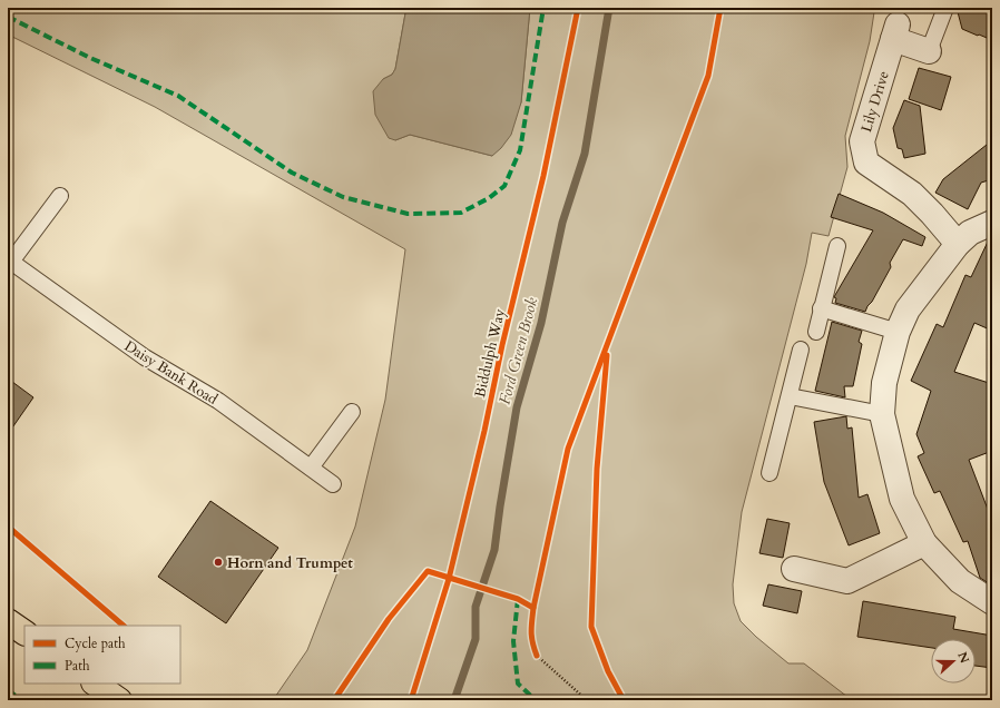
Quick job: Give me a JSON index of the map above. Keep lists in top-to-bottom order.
{
  "streets": {
    "street": ["Lily Drive"],
    "lane": ["Daisy Bank Road"],
    "cycle path": ["Biddulph Way"]
  },
  "water": ["Ford Green Brook"],
  "places": ["Horn and Trumpet"],
  "legend": ["Cycle path", "Path"],
  "north": "right"
}
